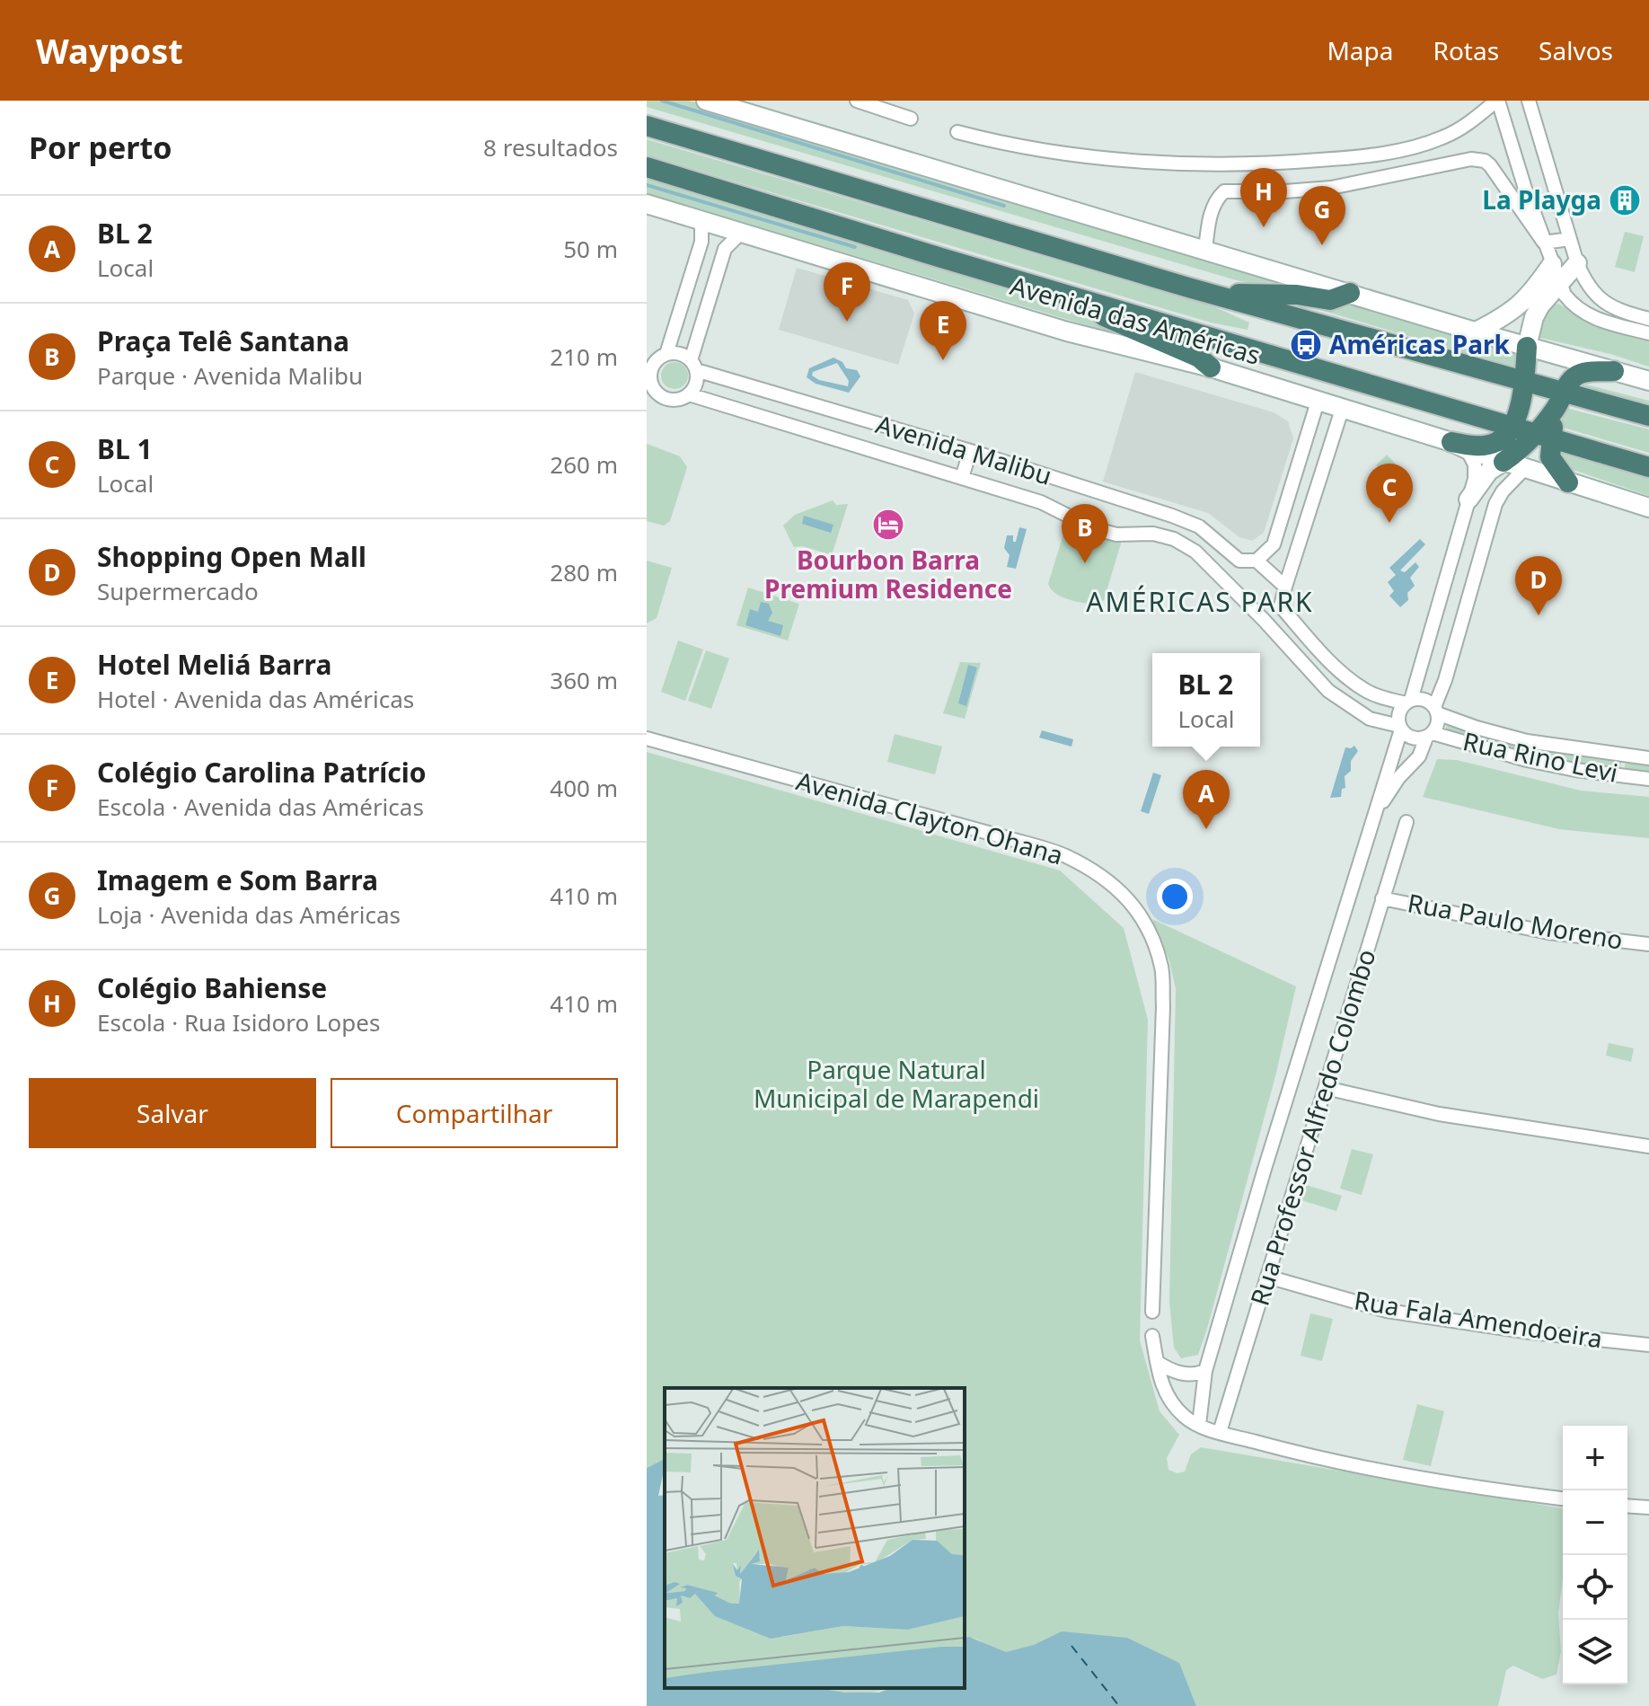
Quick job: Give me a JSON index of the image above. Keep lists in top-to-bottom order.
{
  "streets": {
    "highway": ["Avenida das Américas"],
    "street": [
      "Avenida Malibu",
      "Rua Rino Levi",
      "Avenida Clayton Ohana",
      "Rua Paulo Moreno",
      "Rua Professor Alfredo Colombo",
      "Rua Fala Amendoeira"
    ]
  },
  "crossings": [
    ["Avenida Malibu", "Rua Rino Levi"],
    ["Avenida Malibu", "Rua Professor Alfredo Colombo"],
    ["Rua Rino Levi", "Rua Professor Alfredo Colombo"],
    ["Rua Paulo Moreno", "Rua Professor Alfredo Colombo"],
    ["Rua Professor Alfredo Colombo", "Rua Fala Amendoeira"]
  ],
  "districts": ["AMÉRICAS PARK"],
  "parks": ["Parque Natural Municipal de Marapendi"],
  "places": {
    "building": ["La Playga"],
    "bus stop": ["Américas Park"],
    "hotel": ["Bourbon Barra Premium Residence"]
  },
  "page": {
    "header": "Waypost",
    "nav": ["Mapa", "Rotas", "Salvos"],
    "heading": ["Por perto", "8 resultados"],
    "pins": [
      "H",
      "G",
      "F",
      "E",
      "C",
      "B",
      "D",
      "A"
    ],
    "list": [
      {
        "mark": "A",
        "name": "BL 2",
        "note": "Local",
        "value": "50 m"
      },
      {
        "mark": "B",
        "name": "Praça Telê Santana",
        "note": "Parque · Avenida Malibu",
        "value": "210 m"
      },
      {
        "mark": "C",
        "name": "BL 1",
        "note": "Local",
        "value": "260 m"
      },
      {
        "mark": "D",
        "name": "Shopping Open Mall",
        "note": "Supermercado",
        "value": "280 m"
      },
      {
        "mark": "E",
        "name": "Hotel Meliá Barra",
        "note": "Hotel · Avenida das Américas",
        "value": "360 m"
      },
      {
        "mark": "F",
        "name": "Colégio Carolina Patrício",
        "note": "Escola · Avenida das Américas",
        "value": "400 m"
      },
      {
        "mark": "G",
        "name": "Imagem e Som Barra",
        "note": "Loja · Avenida das Américas",
        "value": "410 m"
      },
      {
        "mark": "H",
        "name": "Colégio Bahiense",
        "note": "Escola · Rua Isidoro Lopes",
        "value": "410 m"
      }
    ],
    "popup": ["BL 2", "Local"],
    "buttons": ["Salvar", "Compartilhar"],
    "map_buttons": ["+", "−"]
  }
}
